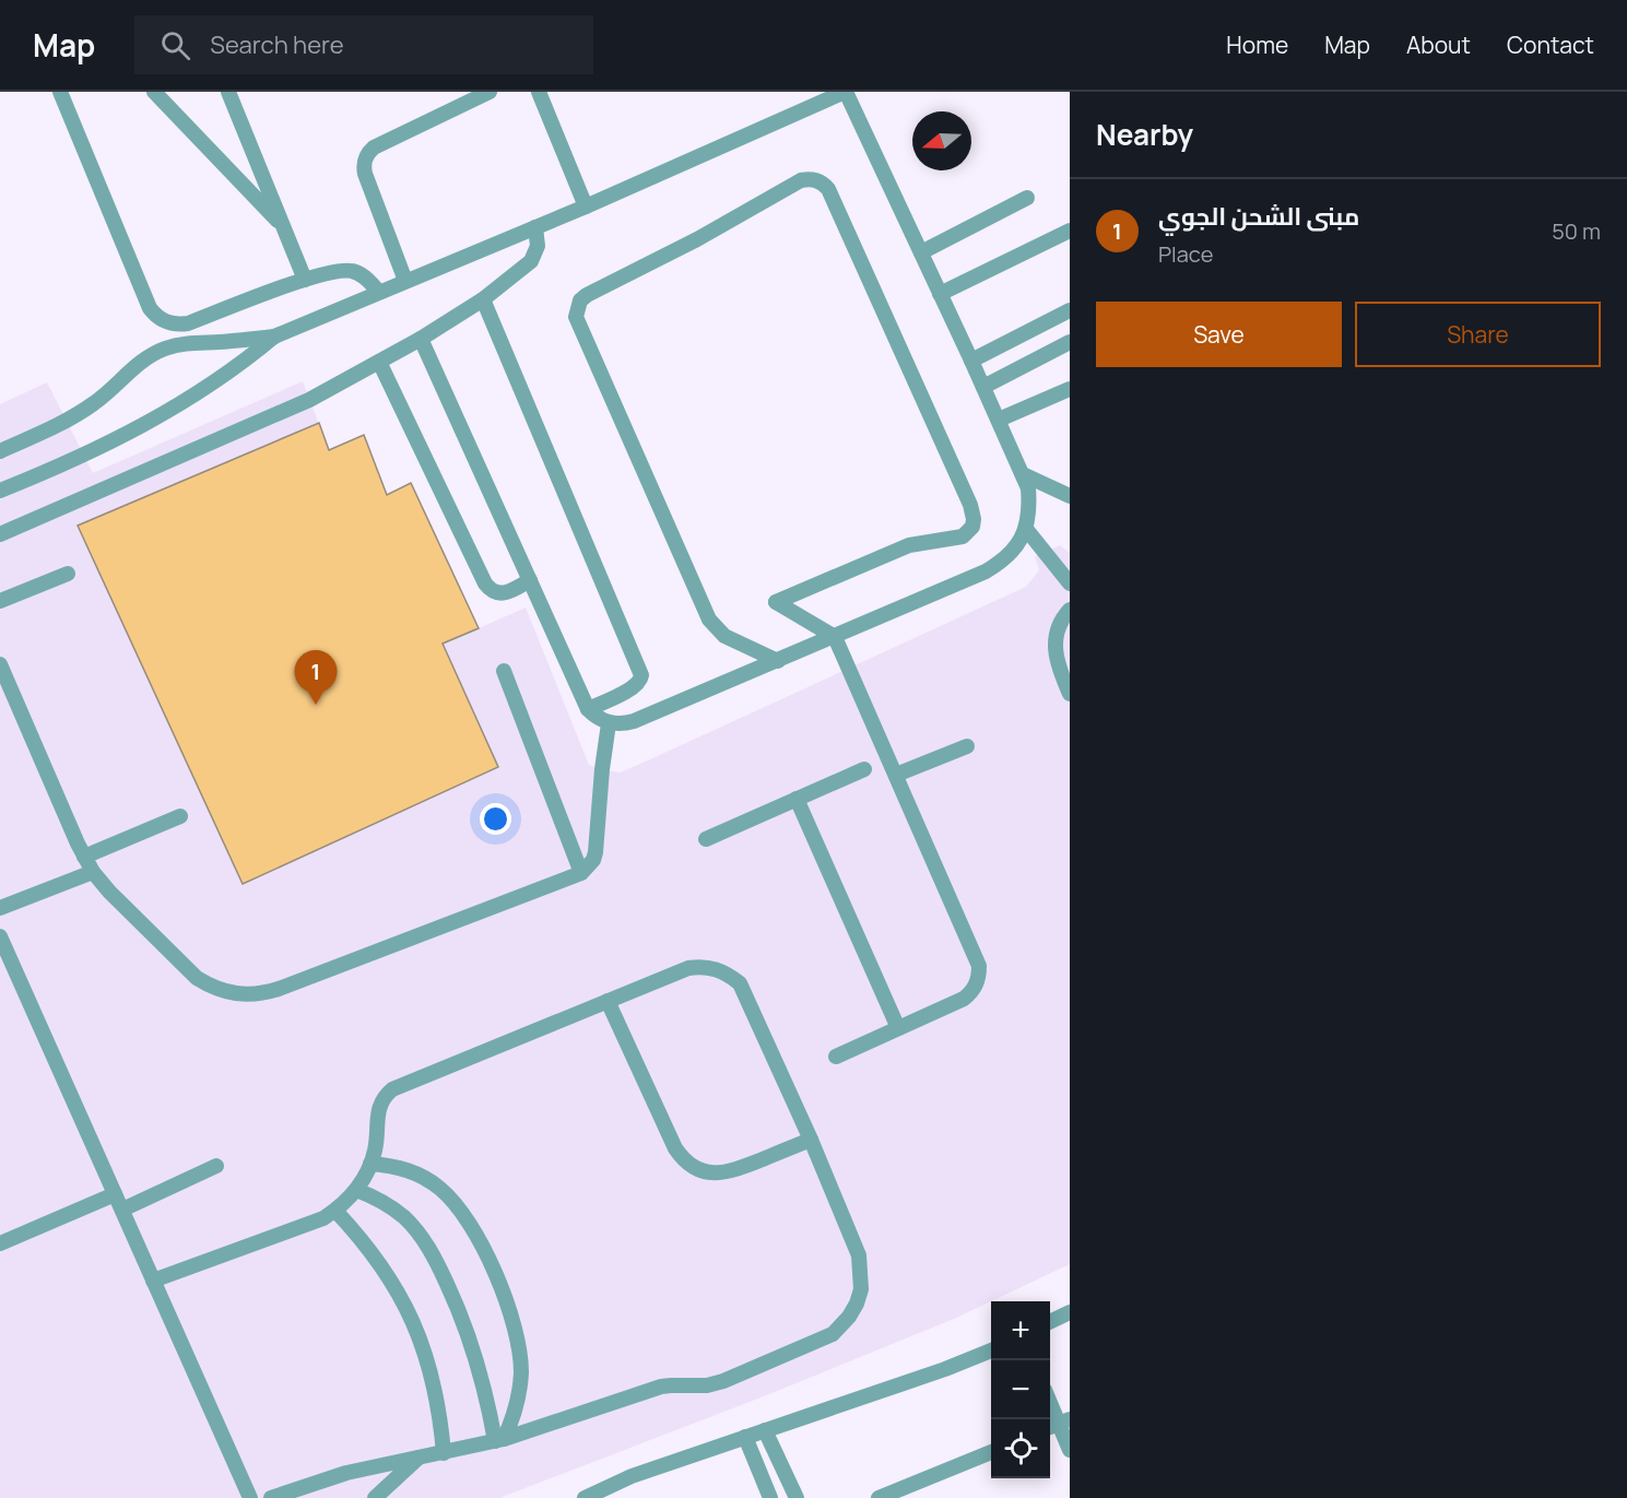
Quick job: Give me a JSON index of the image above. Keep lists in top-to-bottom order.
{
  "north": "left",
  "page": {
    "header": "Map",
    "search": "Search here",
    "nav": [
      "Home",
      "Map",
      "About",
      "Contact"
    ],
    "heading": "Nearby",
    "list": [
      {
        "mark": "1",
        "name": "مبنى الشحن الجوي",
        "note": "Place",
        "value": "50 m"
      }
    ],
    "buttons": ["Save", "Share"],
    "pins": "1",
    "map_buttons": ["+", "−"]
  }
}
